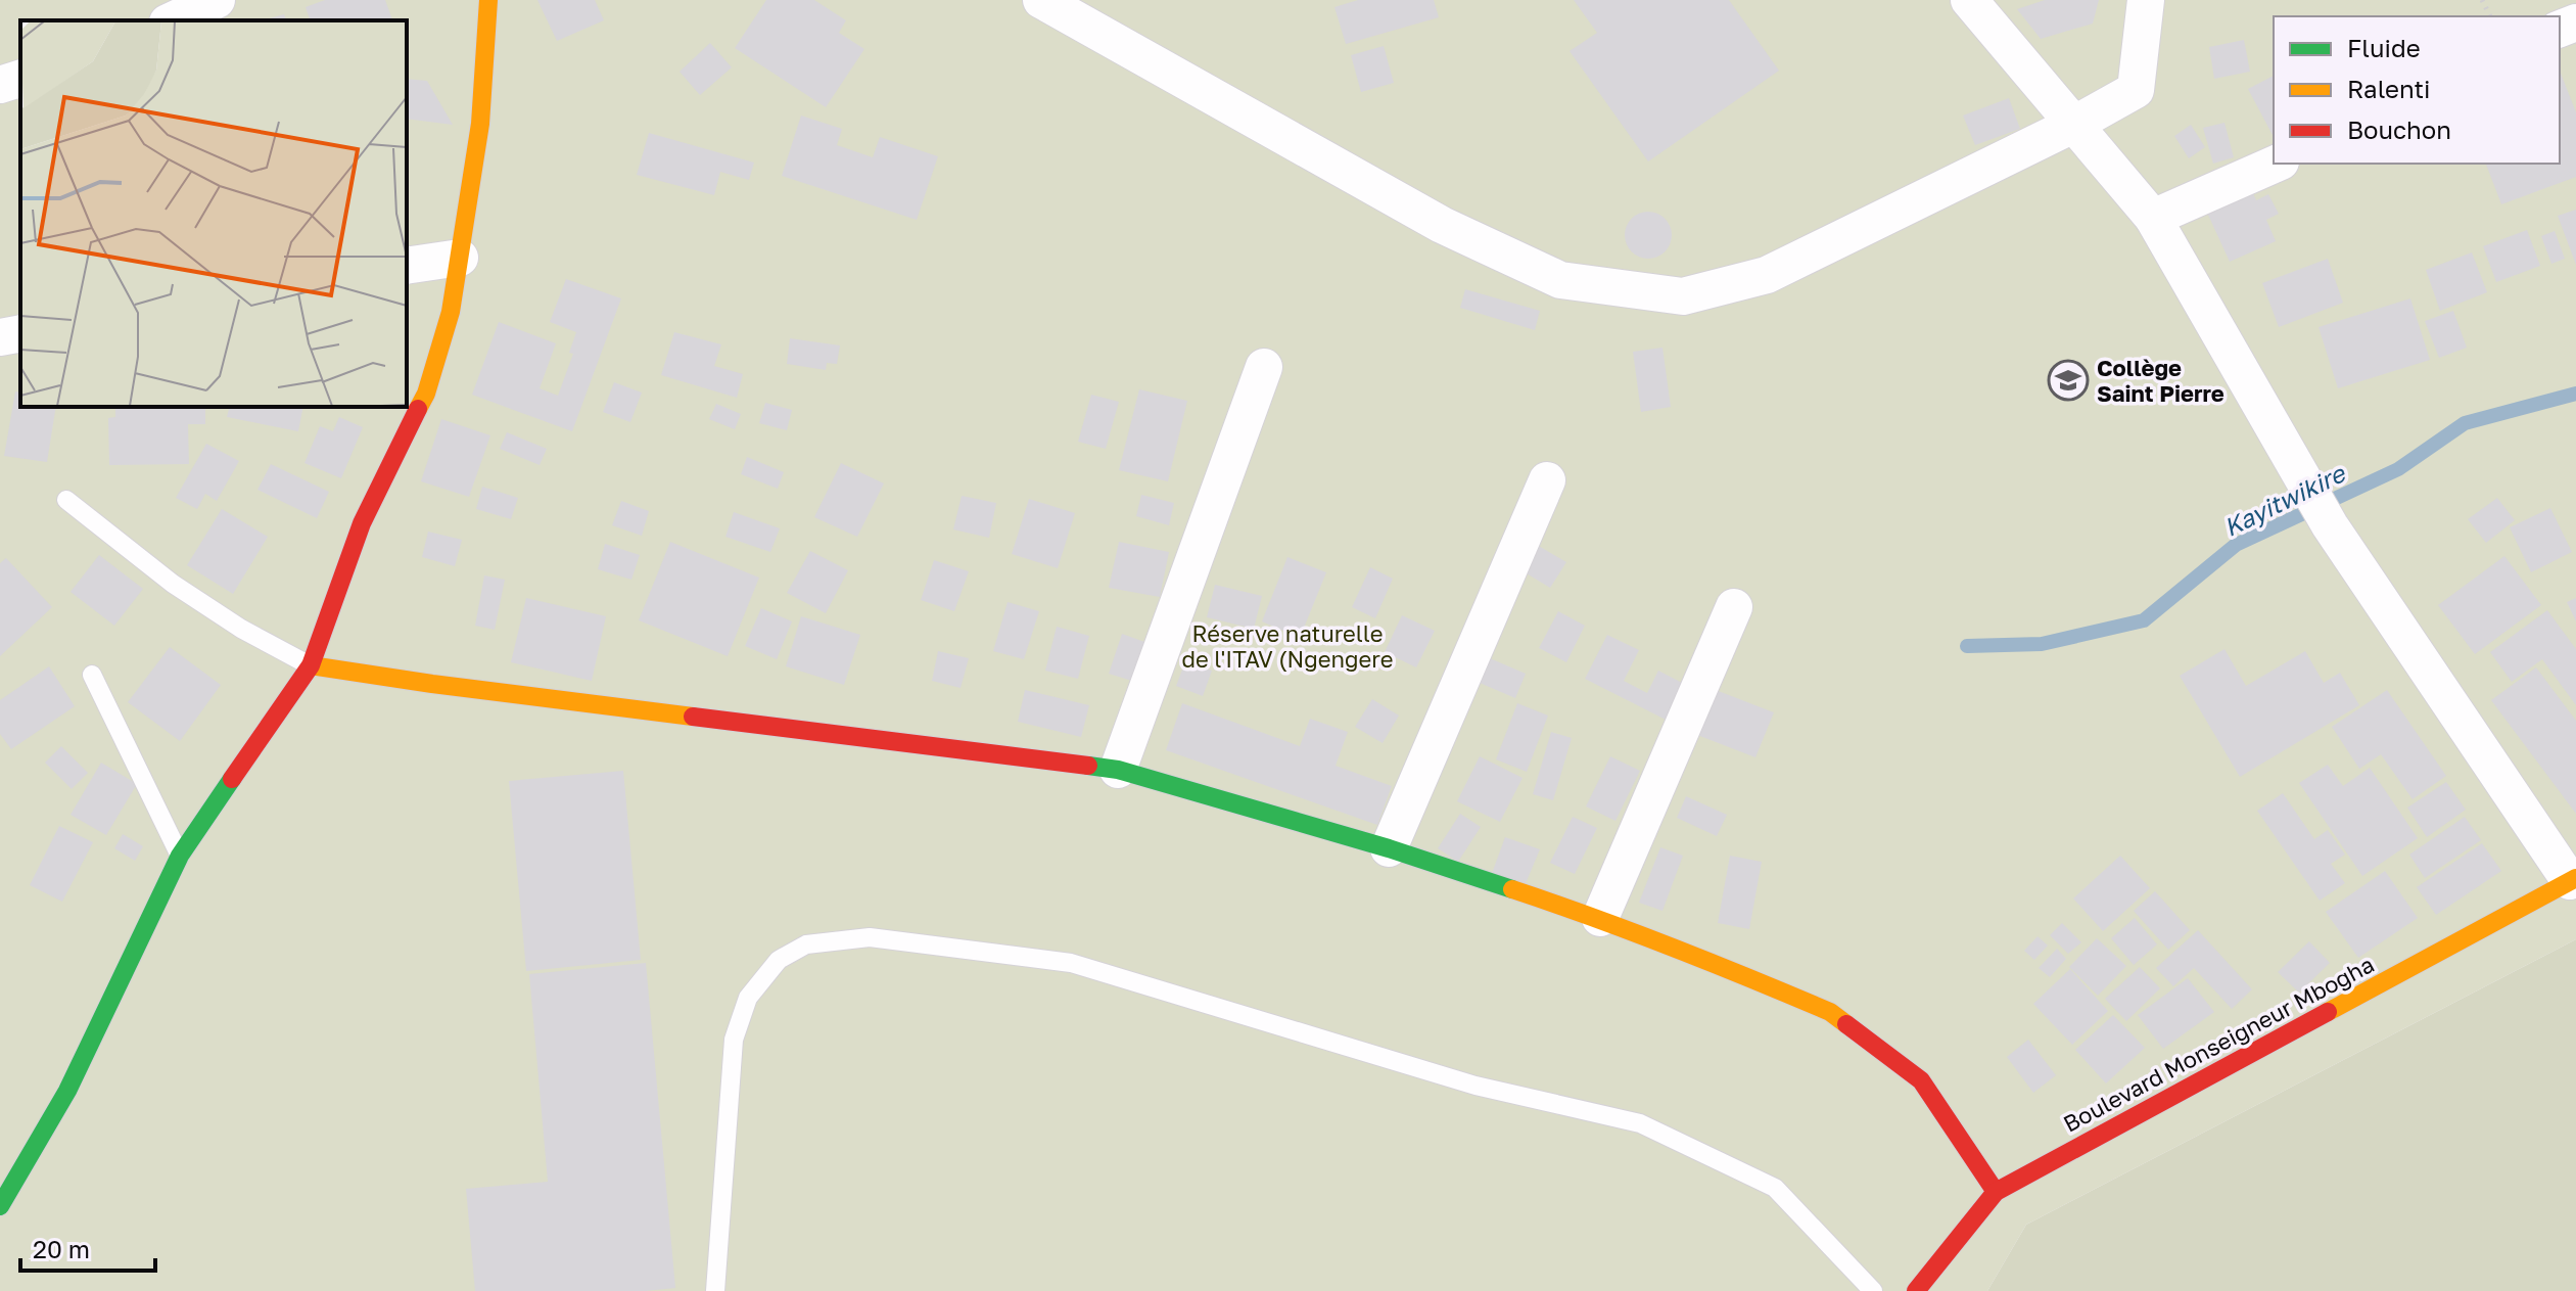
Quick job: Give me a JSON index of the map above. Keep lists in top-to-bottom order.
{
  "streets": {
    "street": ["Boulevard Monseigneur Mbogha"]
  },
  "water": ["Kayitwikire"],
  "parks": ["Réserve naturelle de l'ITAV (Ngengere"],
  "places": {
    "school or university": ["Collège Saint Pierre"]
  },
  "legend": ["Fluide", "Ralenti", "Bouchon"],
  "scale_bar": "20 m"
}
